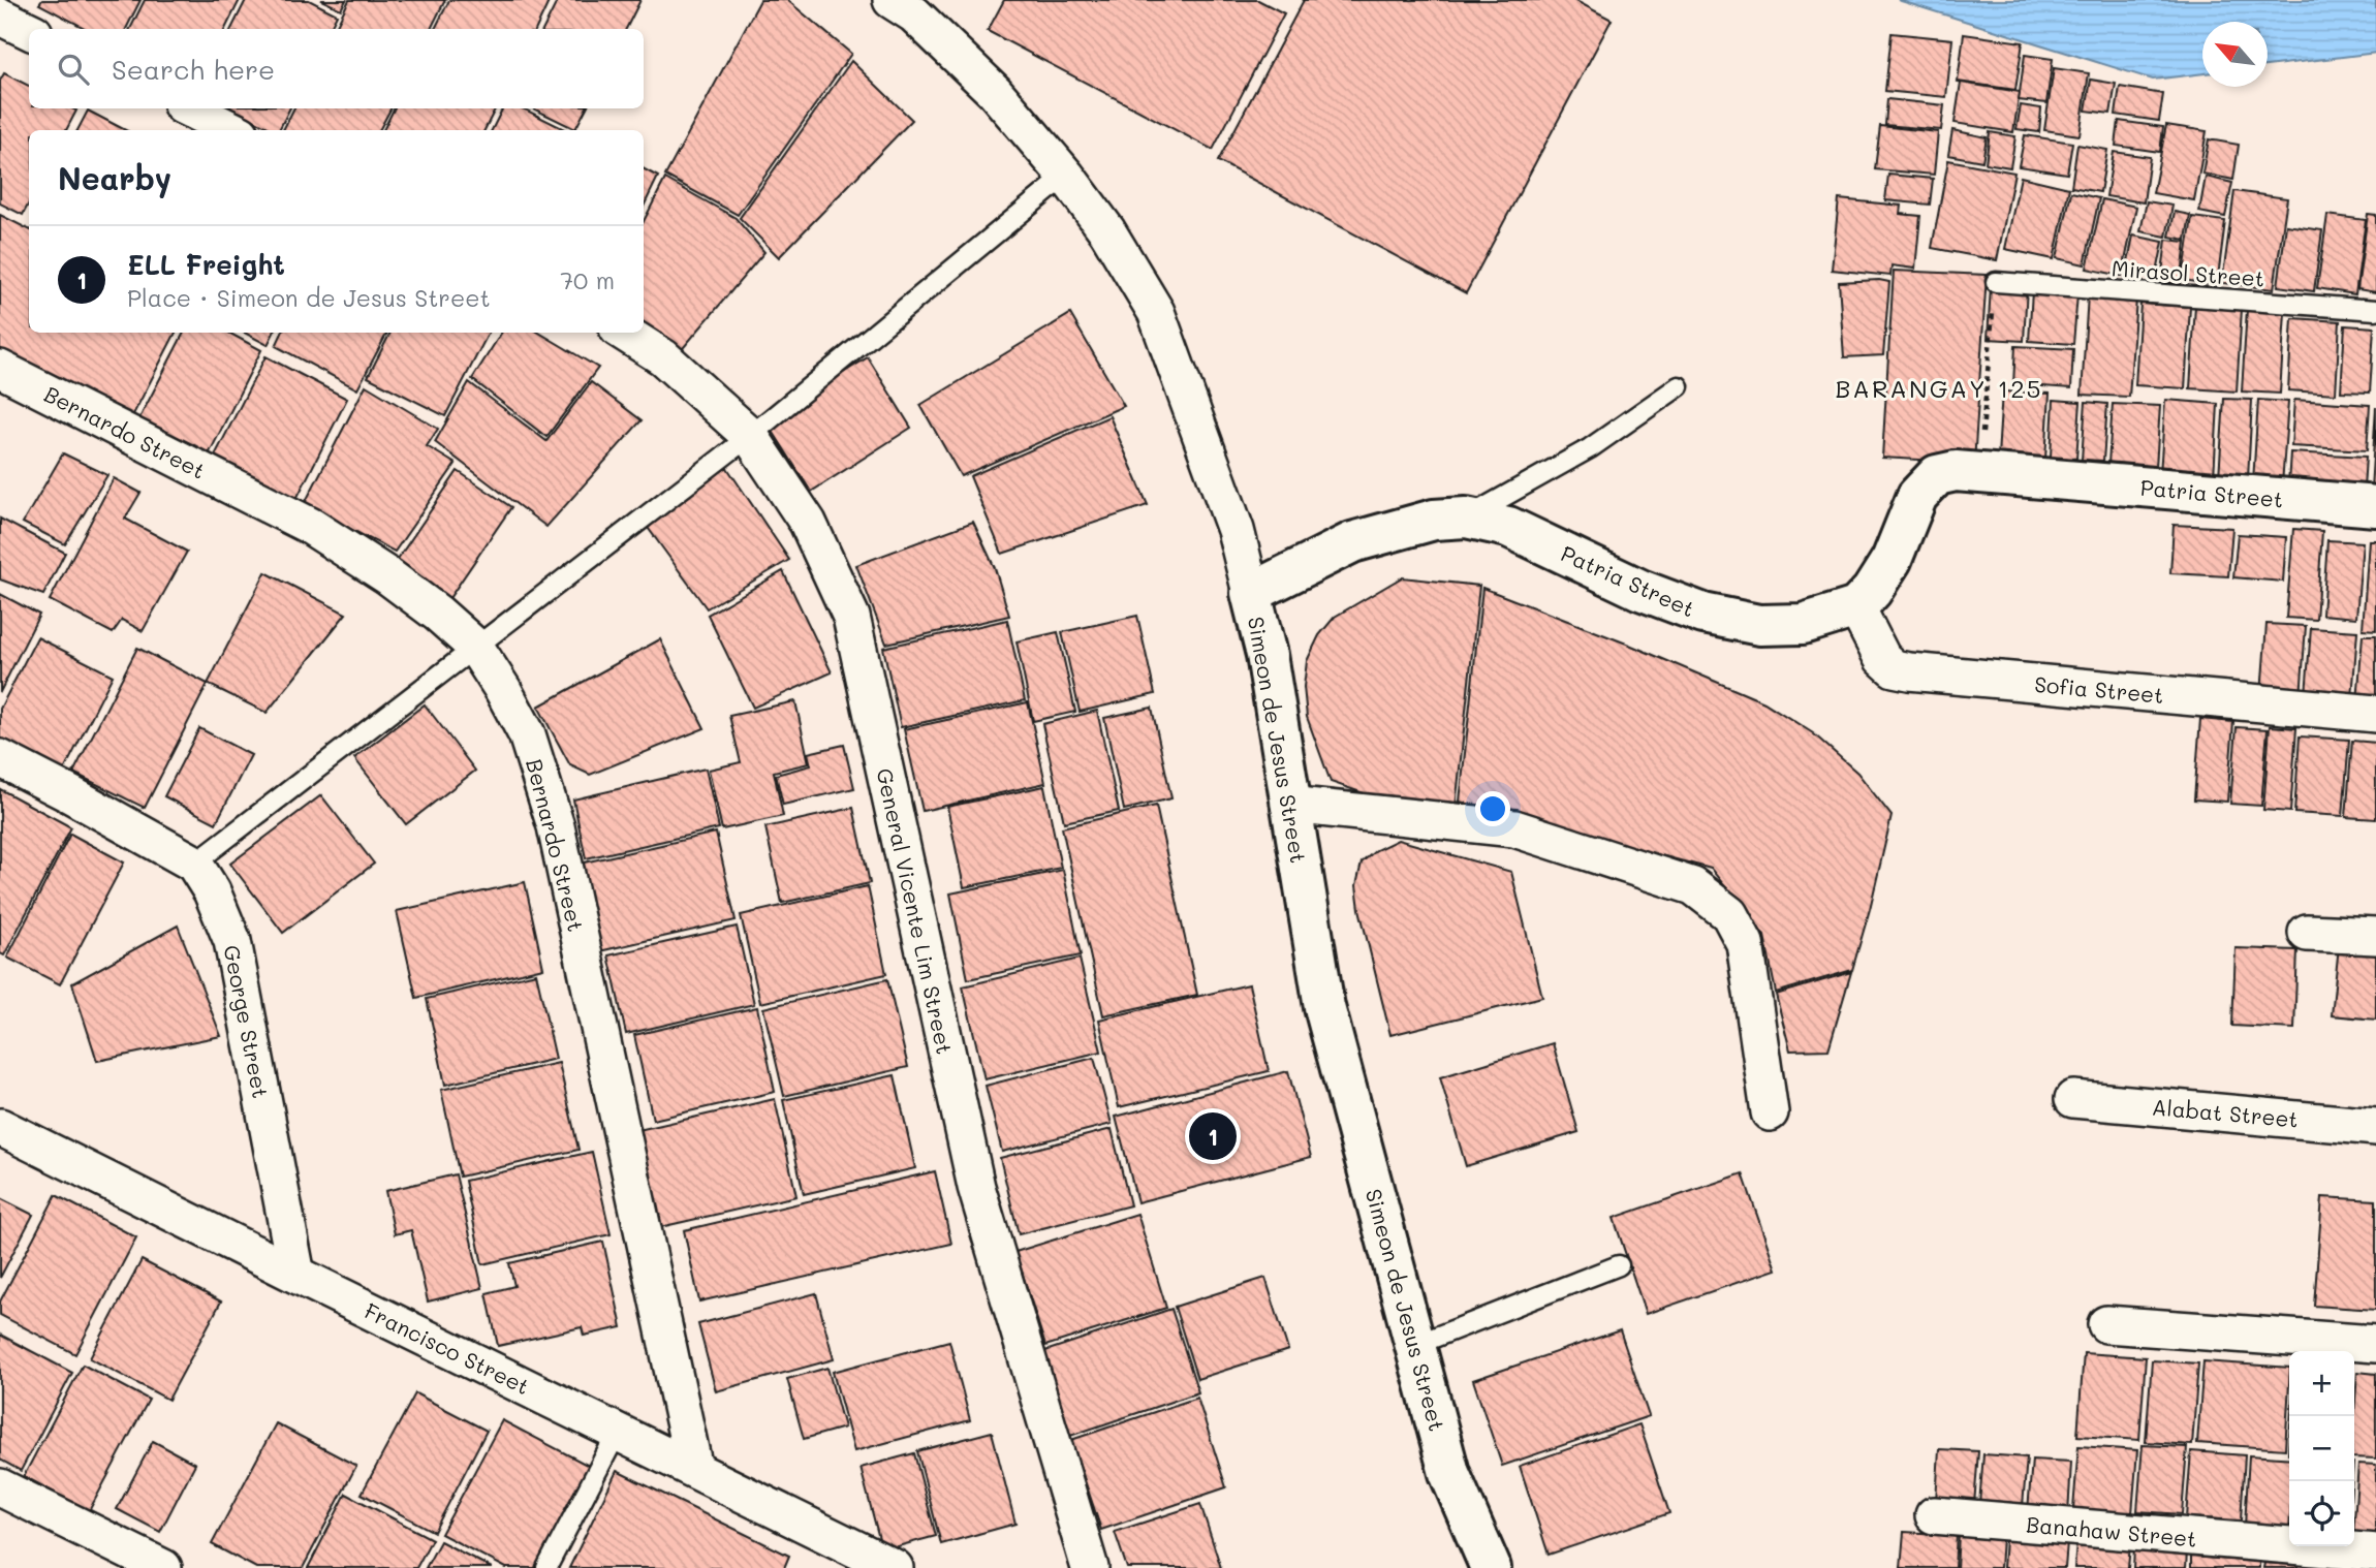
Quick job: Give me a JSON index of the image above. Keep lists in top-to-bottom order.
{
  "streets": {
    "street": [
      "Bernardo Street",
      "Patria Street",
      "Sofia Street",
      "Simeon de Jesus Street",
      "General Vicente Lim Street",
      "George Street",
      "Alabat Street",
      "Francisco Street",
      "Banahaw Street"
    ],
    "lane": ["Mirasol Street"]
  },
  "crossings": [
    ["Bernardo Street", "Francisco Street"],
    ["Patria Street", "Sofia Street"],
    ["Patria Street", "Simeon de Jesus Street"],
    ["George Street", "Francisco Street"]
  ],
  "districts": ["BARANGAY 125"],
  "north": "top left",
  "page": {
    "search": "Search here",
    "heading": "Nearby",
    "list": [
      {
        "mark": "1",
        "name": "ELL Freight",
        "note": "Place · Simeon de Jesus Street",
        "value": "70 m"
      }
    ],
    "pins": "1",
    "map_buttons": ["+", "−"]
  }
}
